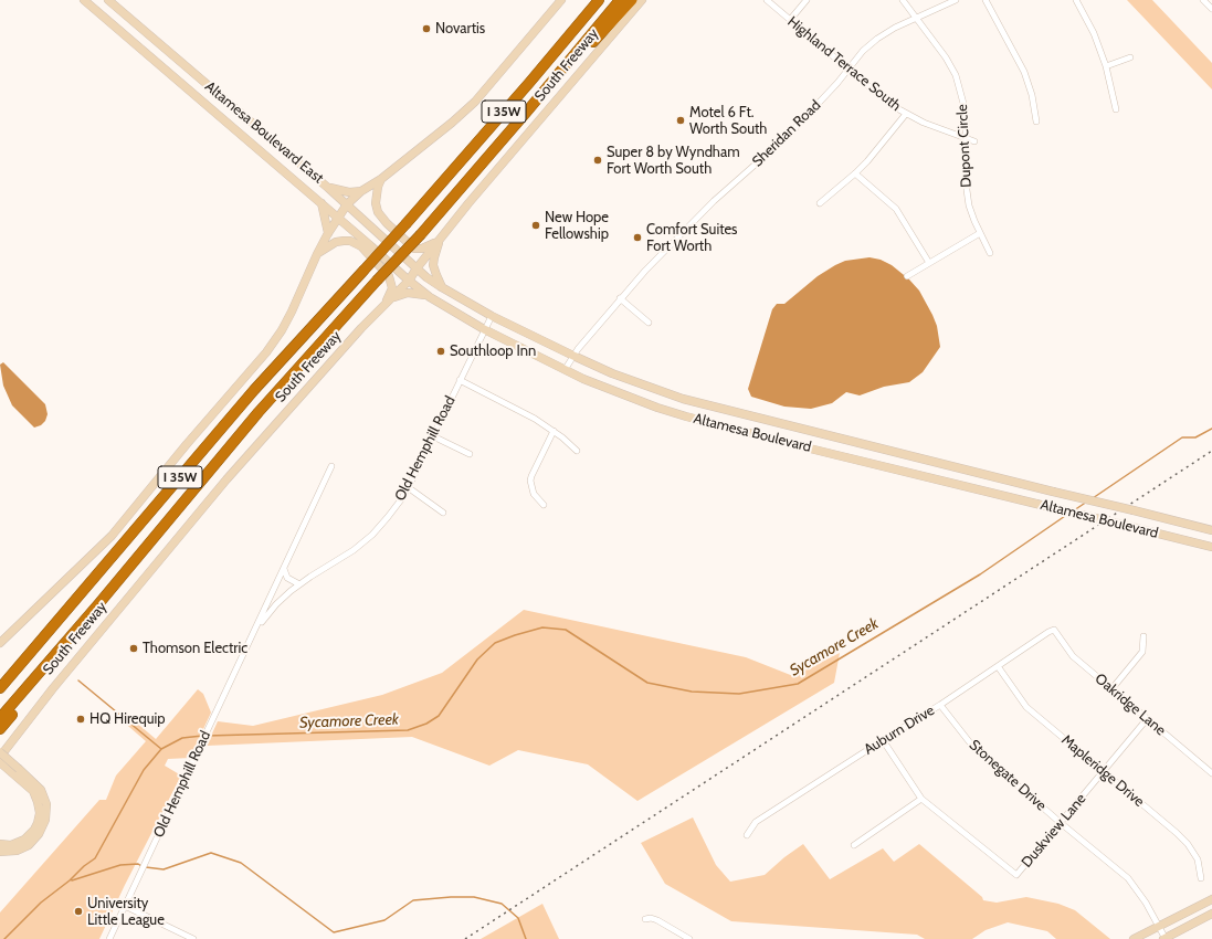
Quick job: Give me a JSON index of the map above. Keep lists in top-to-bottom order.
{
  "streets": {
    "highway": ["South Freeway", "I 35W"],
    "main road": ["Altamesa Boulevard East", "Altamesa Boulevard"],
    "street": [
      "Highland Terrace South",
      "Sheridan Road",
      "Dupont Circle",
      "Old Hemphill Road",
      "Oakridge Lane",
      "Auburn Drive",
      "Mapleridge Drive",
      "Stonegate Drive",
      "Duskview Lane"
    ]
  },
  "crossings": [
    ["Highland Terrace South", "Sheridan Road"],
    ["Highland Terrace South", "Dupont Circle"],
    ["South Freeway", "Altamesa Boulevard East"],
    ["South Freeway", "Altamesa Boulevard"],
    ["Altamesa Boulevard East", "Altamesa Boulevard"],
    ["Sheridan Road", "Dupont Circle"],
    ["Sheridan Road", "Altamesa Boulevard"],
    ["Altamesa Boulevard", "Old Hemphill Road"],
    ["Oakridge Lane", "Auburn Drive"],
    ["Oakridge Lane", "Duskview Lane"],
    ["Auburn Drive", "Mapleridge Drive"],
    ["Auburn Drive", "Stonegate Drive"],
    ["Auburn Drive", "Duskview Lane"],
    ["Mapleridge Drive", "Duskview Lane"],
    ["Stonegate Drive", "Duskview Lane"]
  ],
  "water": ["Sycamore Creek"],
  "places": [
    "Novartis",
    "Motel 6 Ft. Worth South",
    "Super 8 by Wyndham Fort Worth South",
    "New Hope Fellowship",
    "Comfort Suites Fort Worth",
    "Southloop Inn",
    "Thomson Electric",
    "HQ Hirequip",
    "University Little League"
  ]
}
